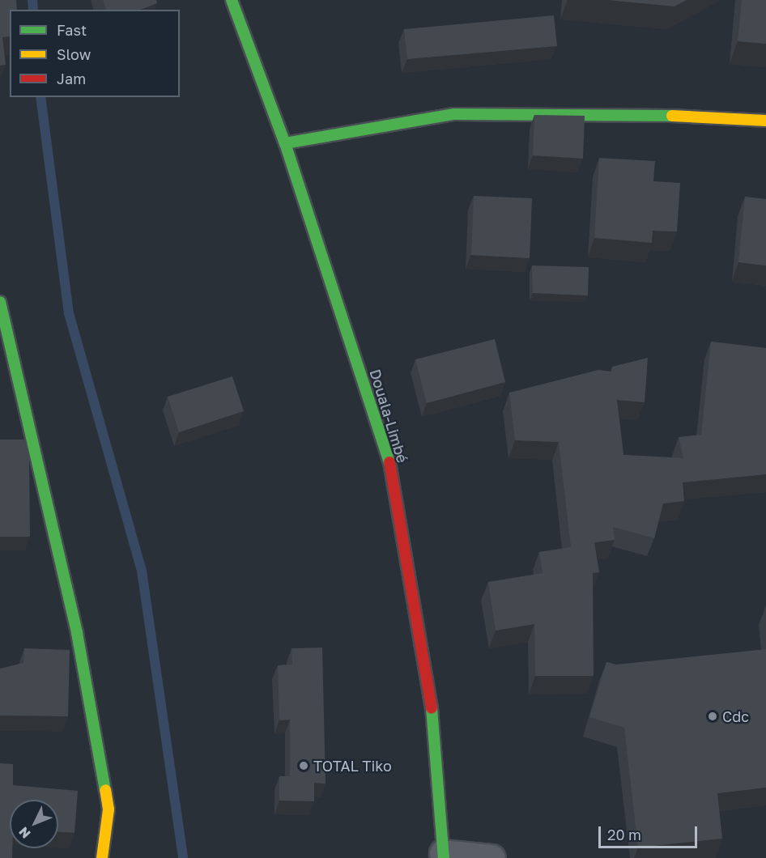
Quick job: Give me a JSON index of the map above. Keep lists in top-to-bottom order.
{
  "streets": {
    "main road": ["Douala-Limbé"]
  },
  "places": ["Cdc", "TOTAL Tiko"],
  "legend": ["Fast", "Slow", "Jam"],
  "scale_bar": "20 m",
  "north": "bottom left"
}
